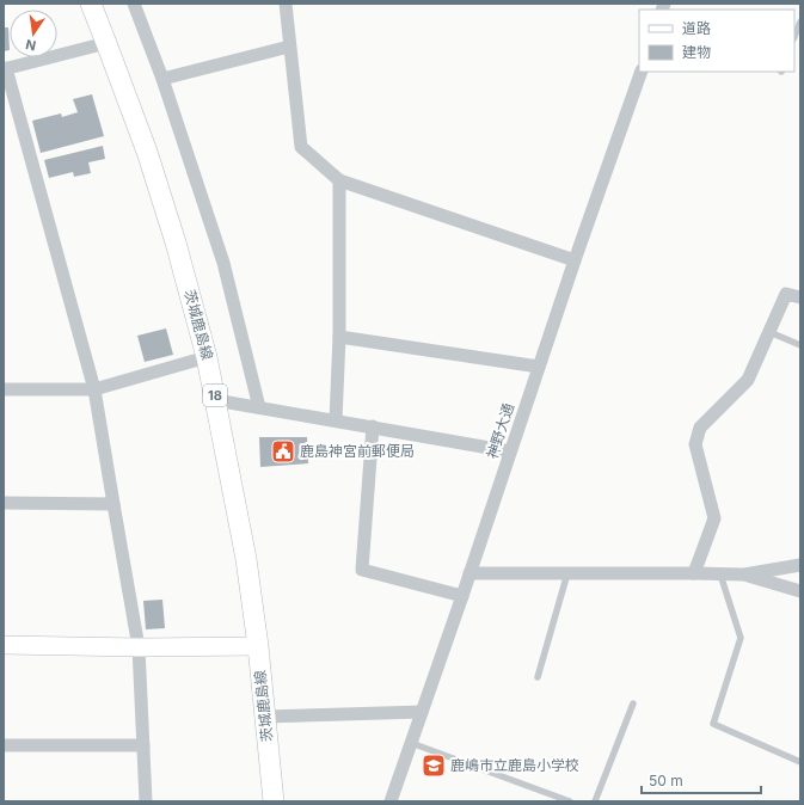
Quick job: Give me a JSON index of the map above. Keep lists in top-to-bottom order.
{
  "streets": {
    "main road": ["茨城鹿島線", "18"],
    "street": ["神野大通"]
  },
  "places": {
    "public building": ["鹿島神宮前郵便局"],
    "school or university": ["鹿嶋市立鹿島小学校"]
  },
  "legend": ["道路", "建物"],
  "scale_bar": "50 m",
  "north": "bottom"
}
